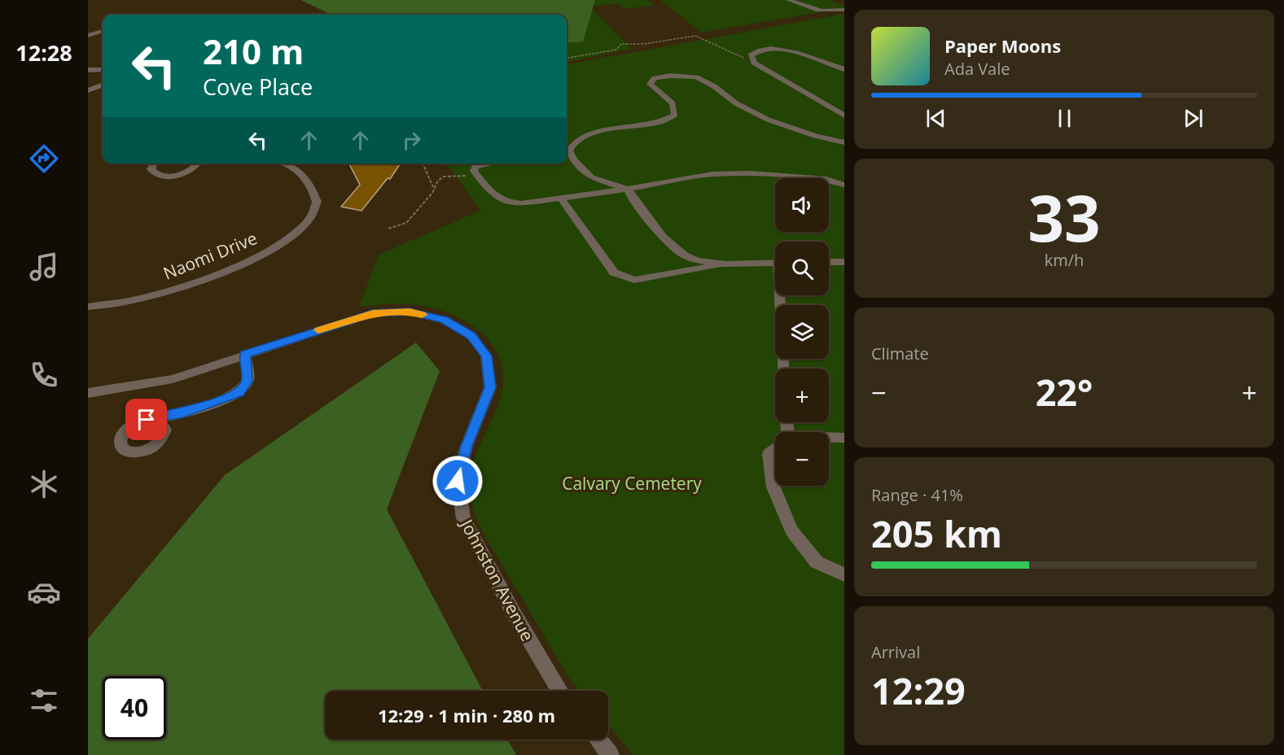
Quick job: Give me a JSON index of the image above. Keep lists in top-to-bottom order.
{
  "streets": {
    "street": ["Naomi Drive", "Johnston Avenue"]
  },
  "parks": ["Calvary Cemetery"],
  "page": {
    "tabs": "12:28",
    "turn": ["210 m", "Cove Place"],
    "song": ["Paper Moons", "Ada Vale"],
    "tile": [
      ["33", "km/h"],
      "Climate",
      ["Range · 41%", "205 km"],
      ["Arrival", "12:29"]
    ],
    "map_buttons": ["+", "−"],
    "heat": ["−", "22°", "+"],
    "limit": "40",
    "trip": "12:29 · 1 min · 280 m"
  }
}
